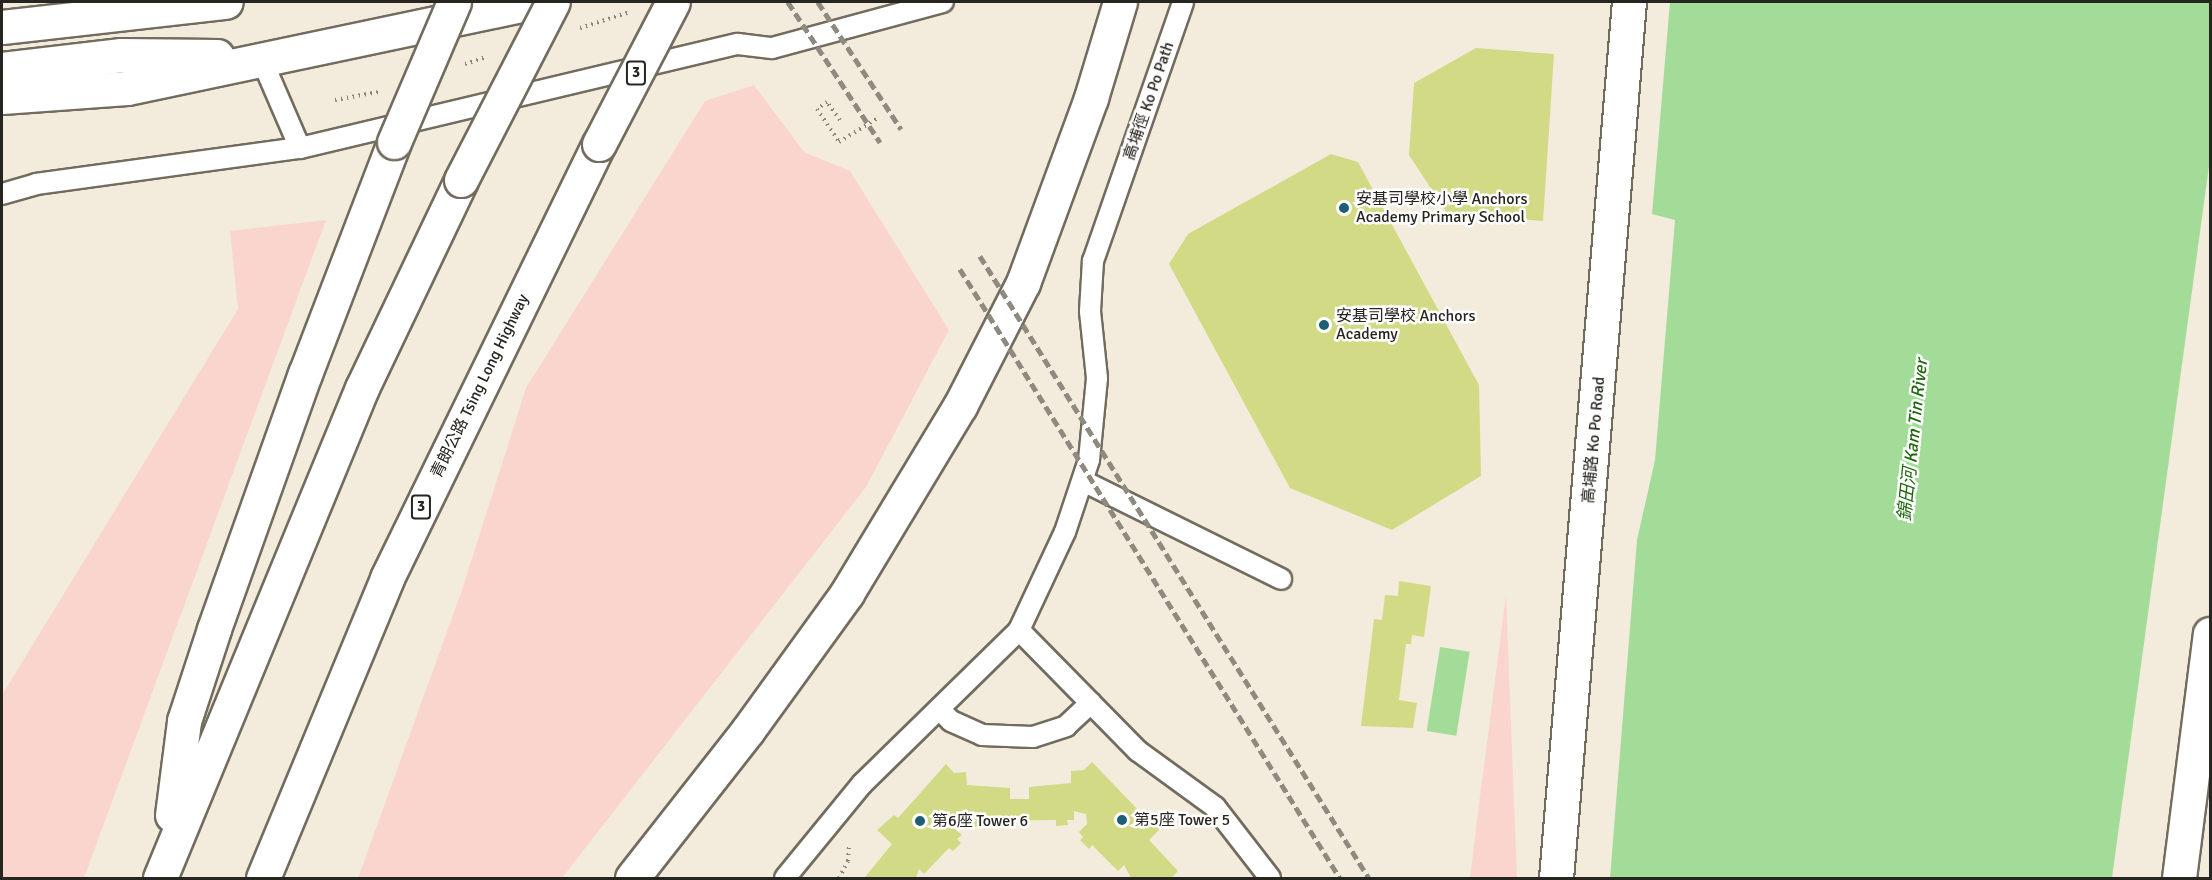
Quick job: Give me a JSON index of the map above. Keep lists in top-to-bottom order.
{
  "streets": {
    "main road": ["3", "青朗公路 Tsing Long Highway", "高埔路 Ko Po Road"],
    "lane": ["高埔徑 Ko Po Path"]
  },
  "water": ["錦田河 Kam Tin River"],
  "places": [
    "安基司學校小學 Anchors Academy Primary School",
    "安基司學校 Anchors Academy",
    "第5座 Tower 5",
    "第6座 Tower 6"
  ]
}
